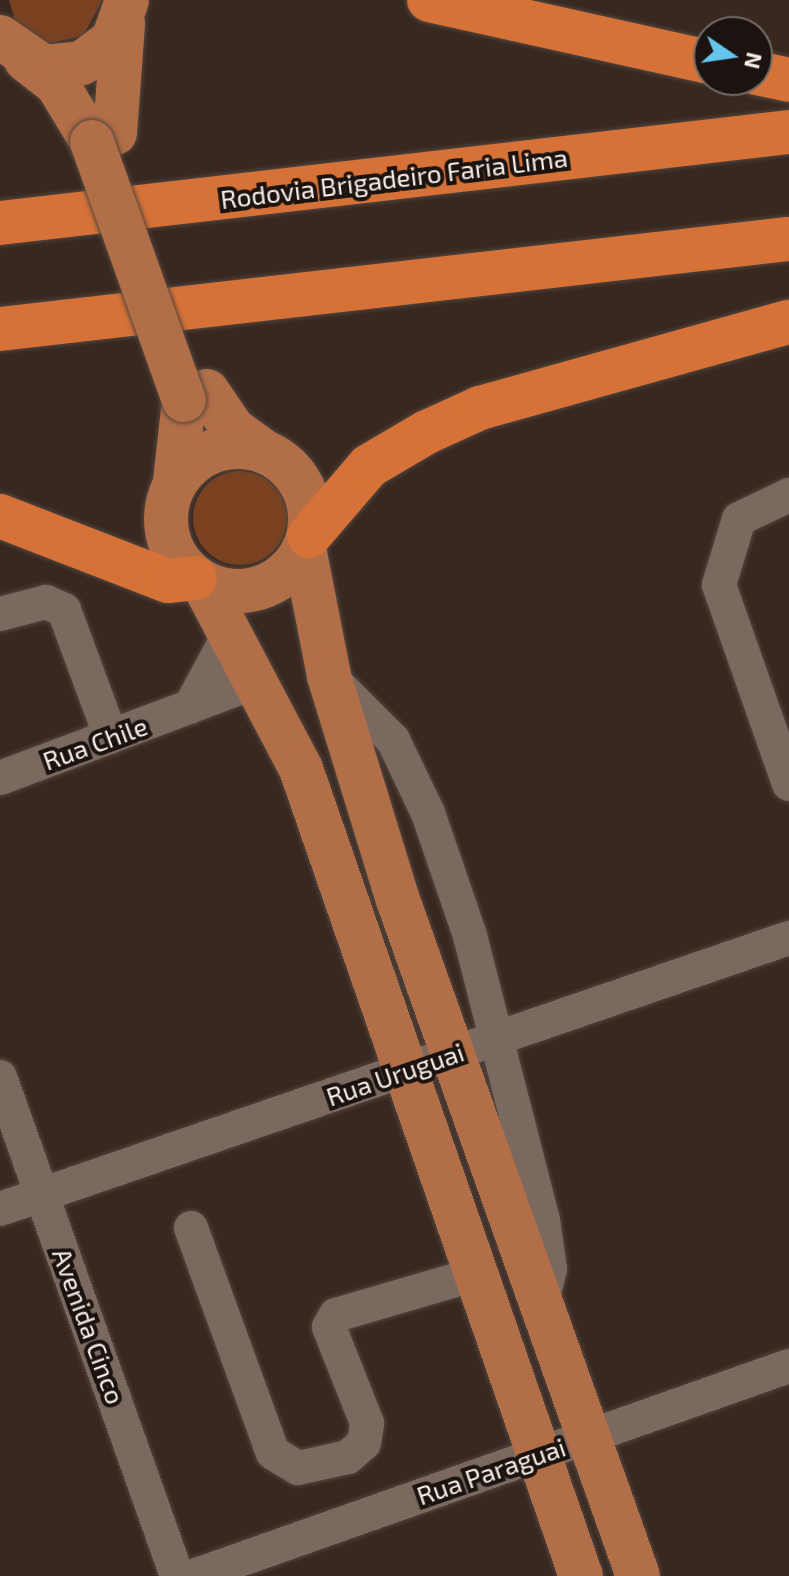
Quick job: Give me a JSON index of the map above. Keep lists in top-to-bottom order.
{
  "streets": {
    "highway": ["Rodovia Brigadeiro Faria Lima"],
    "street": [
      "Rua Chile",
      "Rua Uruguai",
      "Avenida Cinco",
      "Rua Paraguai"
    ]
  },
  "crossings": [
    ["Rua Uruguai", "Avenida Cinco"]
  ],
  "north": "right"
}
